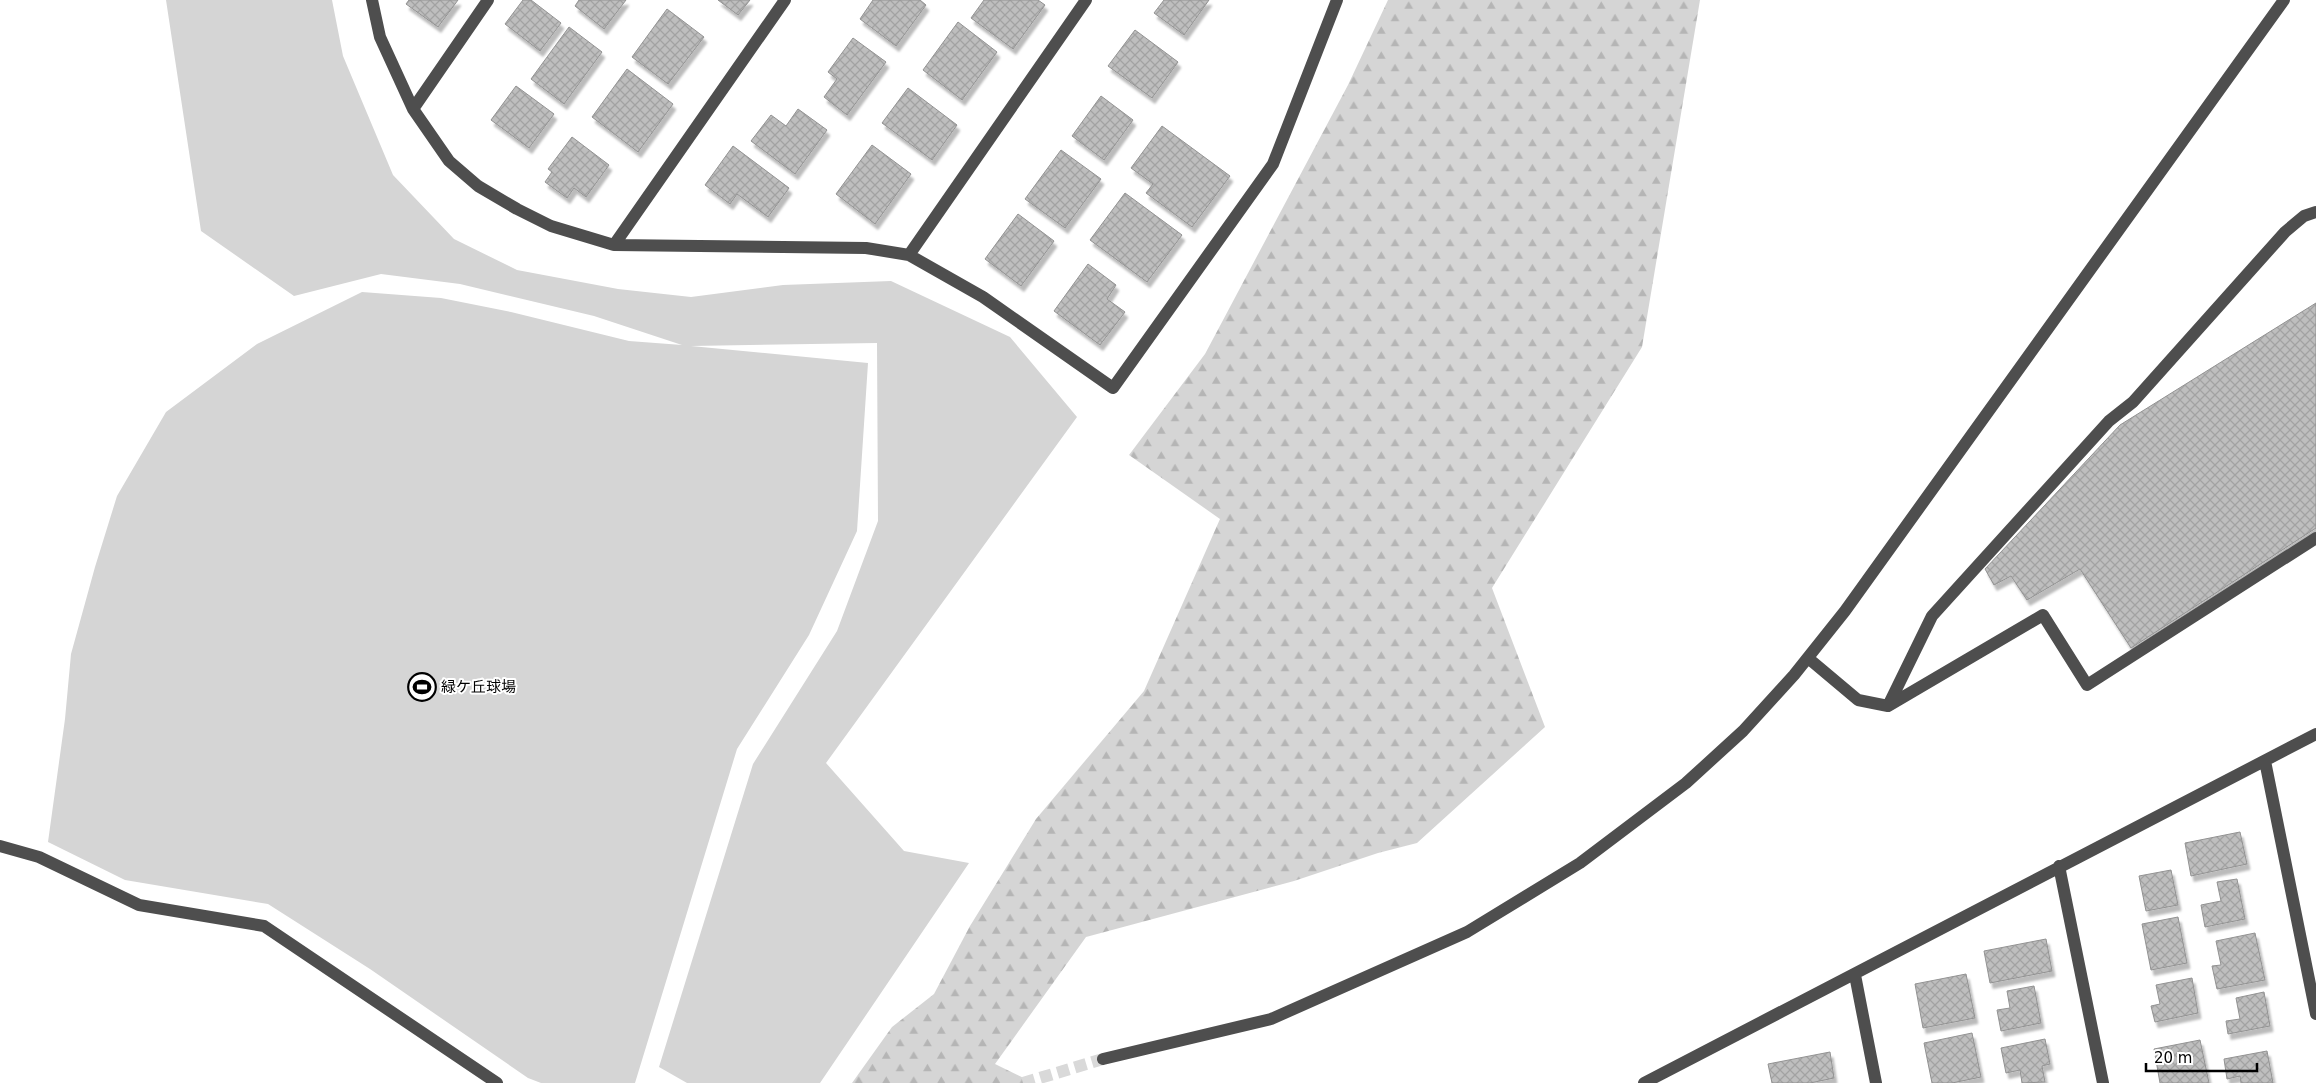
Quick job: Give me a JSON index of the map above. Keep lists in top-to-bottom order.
{
  "places": {
    "sports": ["緑ケ丘球場"]
  },
  "scale_bar": "20 m"
}
